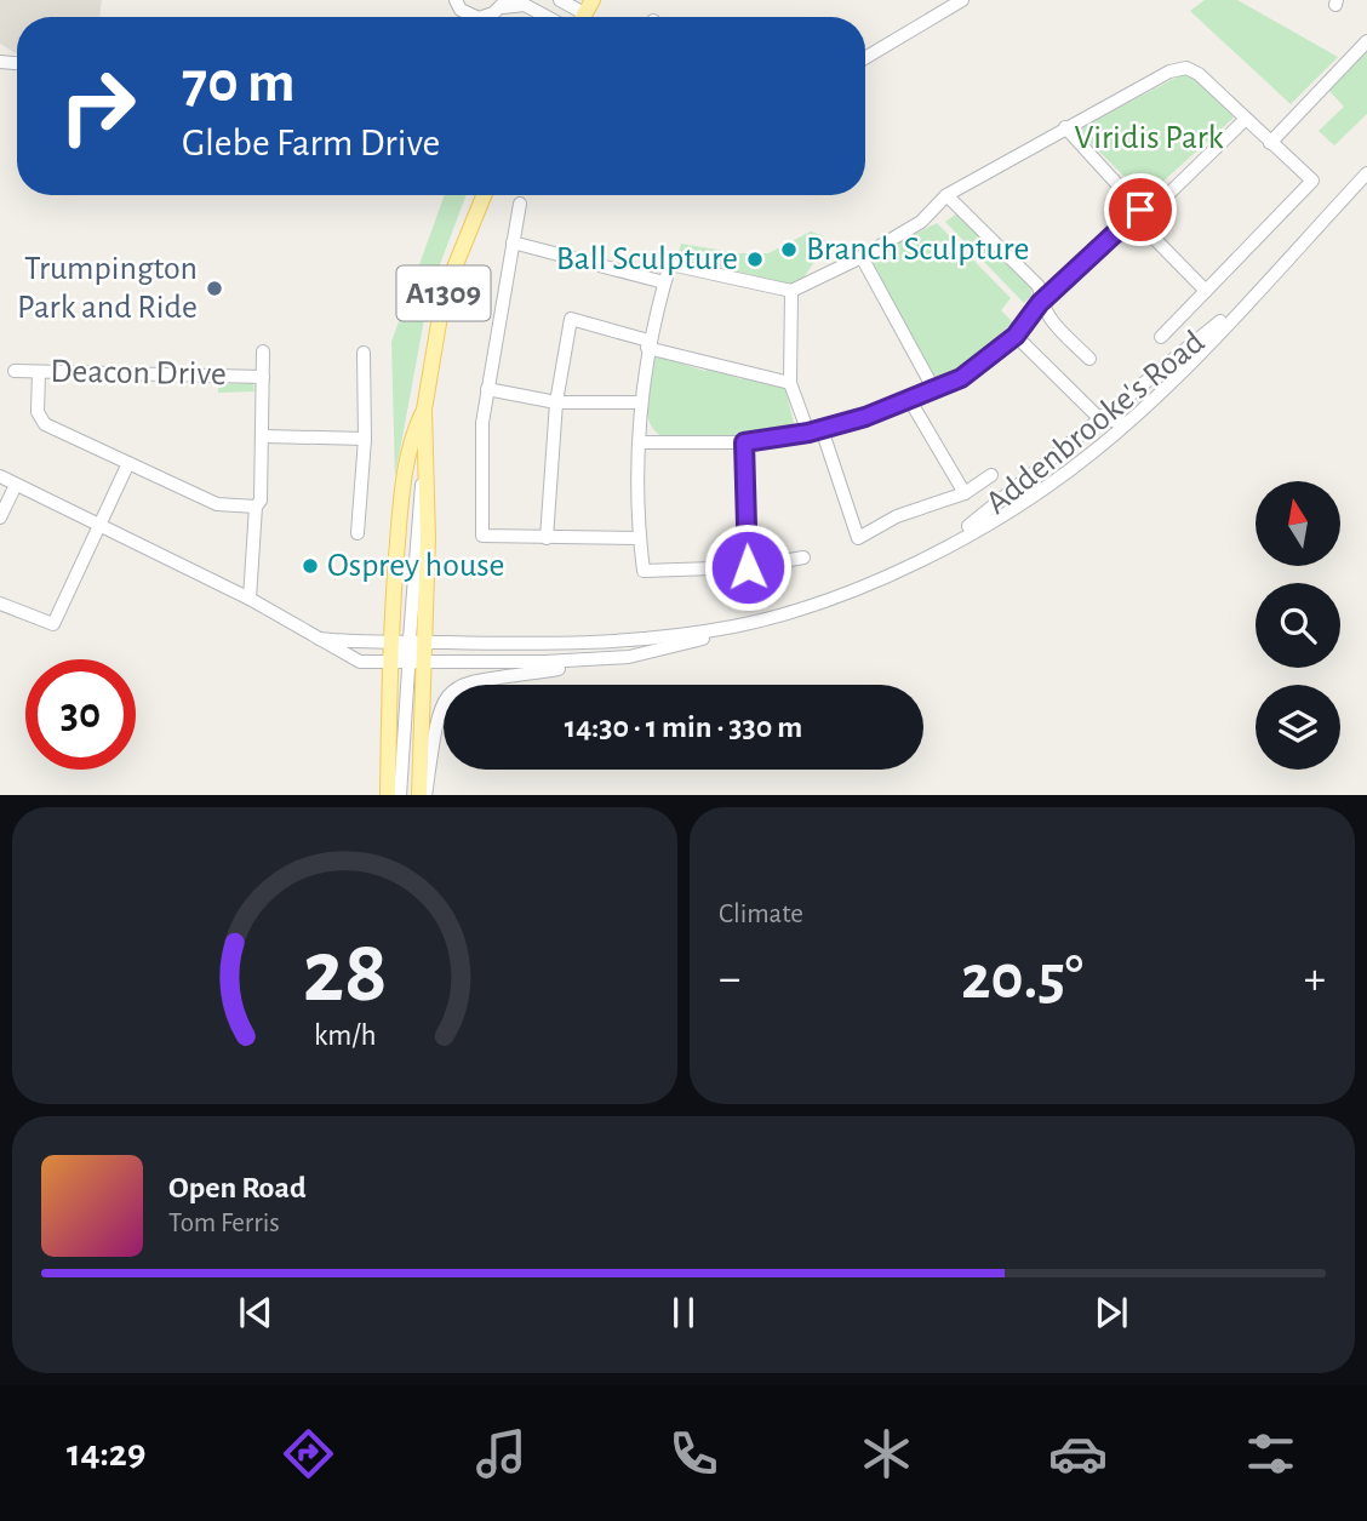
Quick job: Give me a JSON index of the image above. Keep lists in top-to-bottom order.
{
  "streets": {
    "main road": ["A1309"],
    "street": ["Deacon Drive", "Addenbrooke's Road"]
  },
  "crossings": [
    ["A1309", "Addenbrooke's Road"],
    ["Deacon Drive", "Addenbrooke's Road"]
  ],
  "parks": ["Viridis Park"],
  "places": [
    "Branch Sculpture",
    "Ball Sculpture",
    "Trumpington Park and Ride",
    "Osprey house"
  ],
  "north": "top",
  "page": {
    "turn": ["70 m", "Glebe Farm Drive"],
    "limit": "30",
    "trip": "14:30 · 1 min · 330 m",
    "tile": "Climate",
    "heat": ["−", "20.5°", "+"],
    "song": ["Open Road", "Tom Ferris"],
    "tabs": "14:29",
    "gauge": ["28", "km/h"]
  }
}
